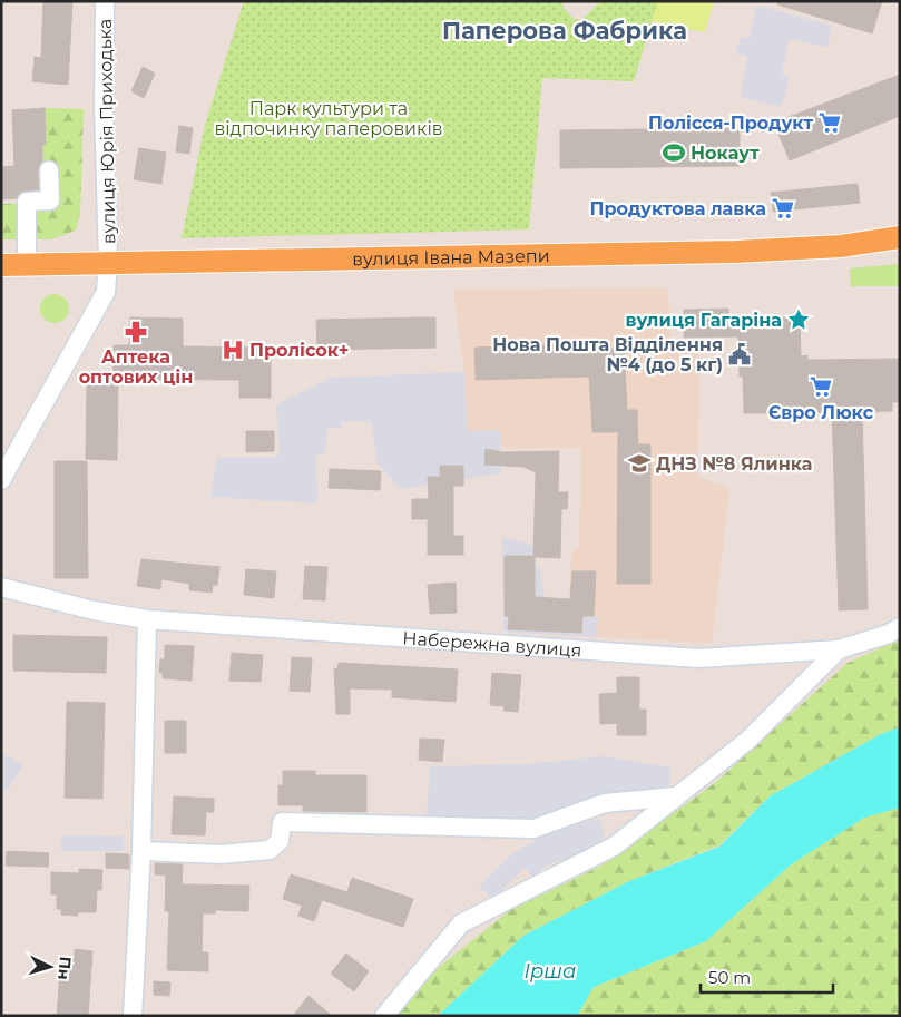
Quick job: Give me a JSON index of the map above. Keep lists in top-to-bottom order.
{
  "streets": {
    "main road": ["вулиця Івана Мазепи"],
    "street": ["вулиця Юрія Приходька", "Набережна вулиця"]
  },
  "crossings": [
    ["вулиця Юрія Приходька", "вулиця Івана Мазепи"]
  ],
  "districts": ["Паперова Фабрика"],
  "water": ["Ірша"],
  "parks": ["Парк культури та відпочинку паперовиків"],
  "places": {
    "supermarket": ["Полісся-Продукт", "Продуктова лавка", "Євро Люкс"],
    "sports": ["Нокаут"],
    "place": ["вулиця Гагаріна"],
    "pharmacy": ["Аптека оптових цін"],
    "hospital": ["Пролісок+"],
    "public building": ["Нова Пошта Відділення №4 (до 5 кг)"],
    "school or university": ["ДНЗ №8 Ялинка"]
  },
  "scale_bar": "50 m",
  "north": "right"
}
